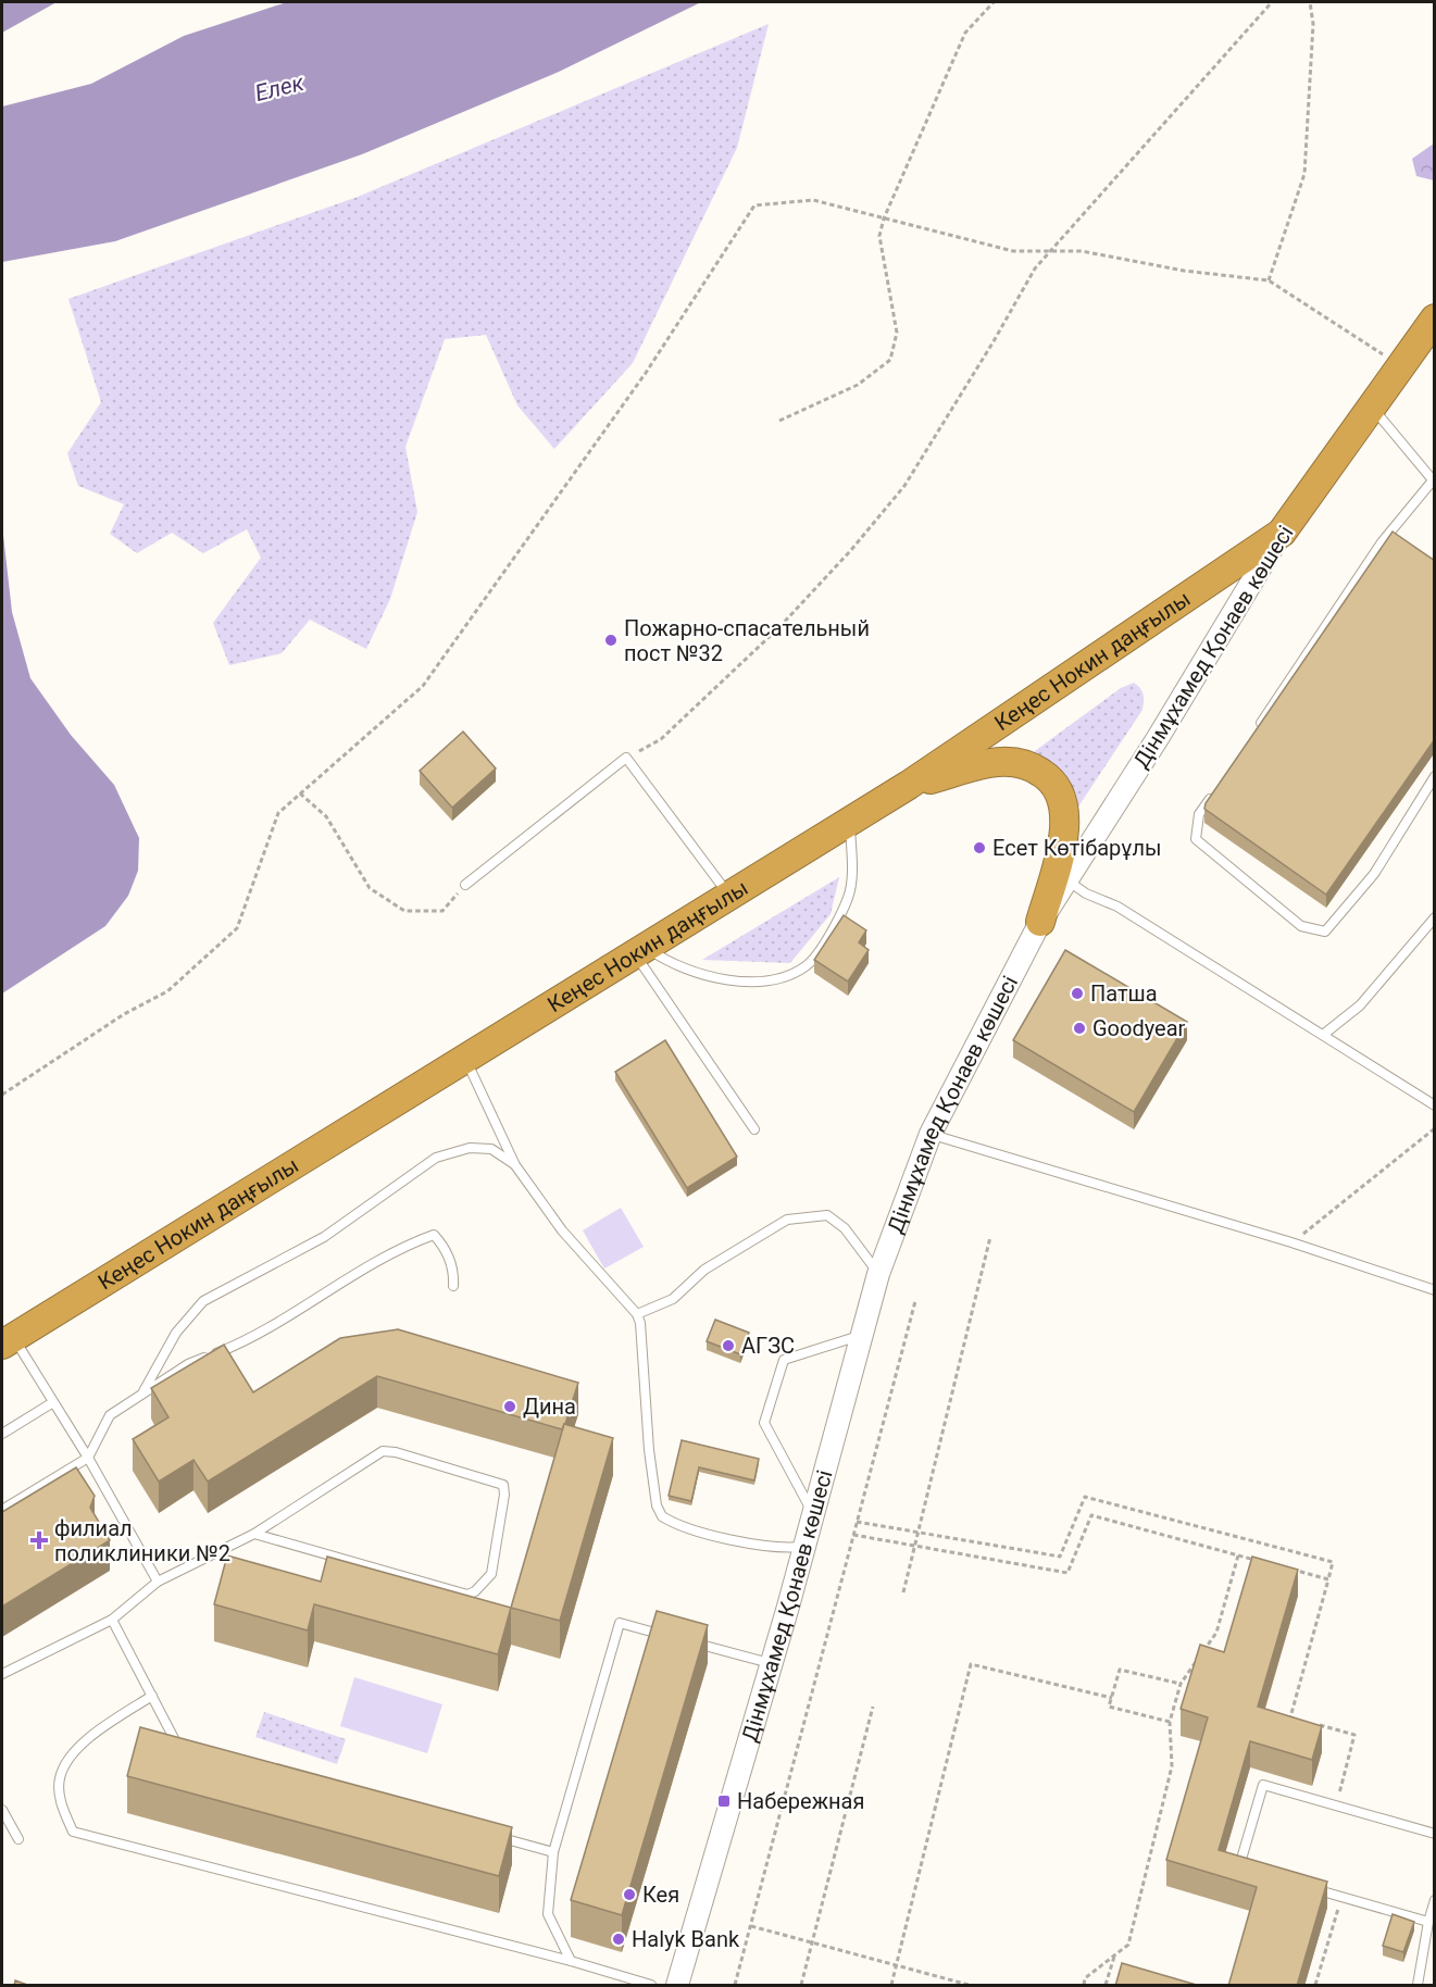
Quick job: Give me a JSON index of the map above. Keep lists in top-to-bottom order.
{
  "streets": {
    "highway": ["Дінмұхамед Қонаев көшесі", "Кеңес Нокин даңғылы"]
  },
  "crossings": [
    ["Дінмұхамед Қонаев көшесі", "Кеңес Нокин даңғылы"]
  ],
  "water": ["Елек"],
  "places": {
    "other": [
      "Пожарно-спасательный пост №32",
      "Есет Көтібарұлы",
      "Патша",
      "Goodyear",
      "АГЗС",
      "Дина",
      "Кея",
      "Halyk Bank"
    ],
    "health": ["филиал поликлиники №2"],
    "transit": ["Набережная"]
  }
}
